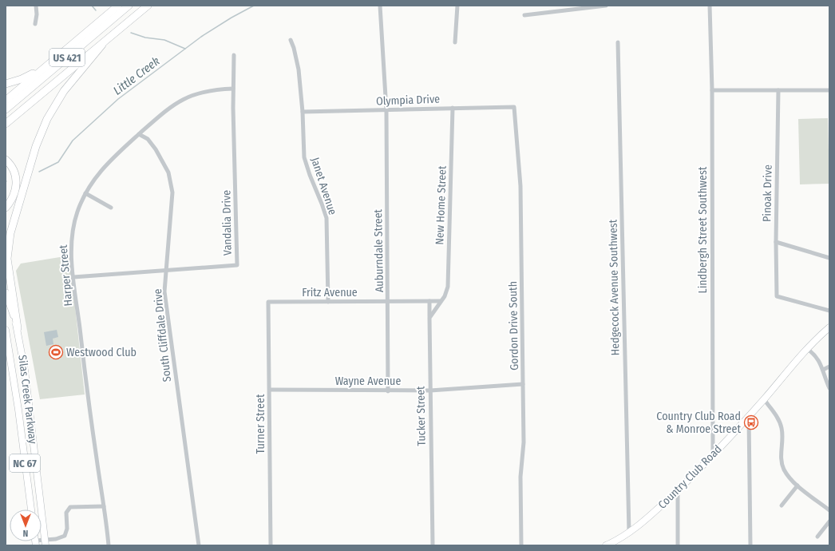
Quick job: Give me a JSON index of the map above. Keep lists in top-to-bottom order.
{
  "streets": {
    "highway": ["US 421"],
    "main road": ["Silas Creek Parkway", "NC 67", "Country Club Road"],
    "street": [
      "Olympia Drive",
      "Janet Avenue",
      "Pinoak Drive",
      "New Home Street",
      "Vandalia Drive",
      "Lindbergh Street Southwest",
      "Auburndale Street",
      "Harper Street",
      "Hedgecock Avenue Southwest",
      "Fritz Avenue",
      "Gordon Drive South",
      "South Cliffdale Drive",
      "Wayne Avenue",
      "Tucker Street",
      "Turner Street"
    ]
  },
  "crossings": [
    ["Olympia Drive", "Janet Avenue"],
    ["Olympia Drive", "New Home Street"],
    ["Olympia Drive", "Auburndale Street"],
    ["Olympia Drive", "Gordon Drive South"],
    ["Janet Avenue", "Fritz Avenue"],
    ["Vandalia Drive", "Harper Street"],
    ["Vandalia Drive", "South Cliffdale Drive"],
    ["Lindbergh Street Southwest", "Country Club Road"],
    ["Auburndale Street", "Fritz Avenue"],
    ["Auburndale Street", "Wayne Avenue"],
    ["Harper Street", "South Cliffdale Drive"],
    ["Hedgecock Avenue Southwest", "Country Club Road"],
    ["Fritz Avenue", "Tucker Street"],
    ["Fritz Avenue", "Turner Street"],
    ["Gordon Drive South", "Wayne Avenue"],
    ["Wayne Avenue", "Tucker Street"],
    ["Wayne Avenue", "Turner Street"]
  ],
  "water": ["Little Creek"],
  "places": {
    "sports": ["Westwood Club"],
    "bus stop": ["Country Club Road & Monroe Street"]
  },
  "north": "bottom"
}
